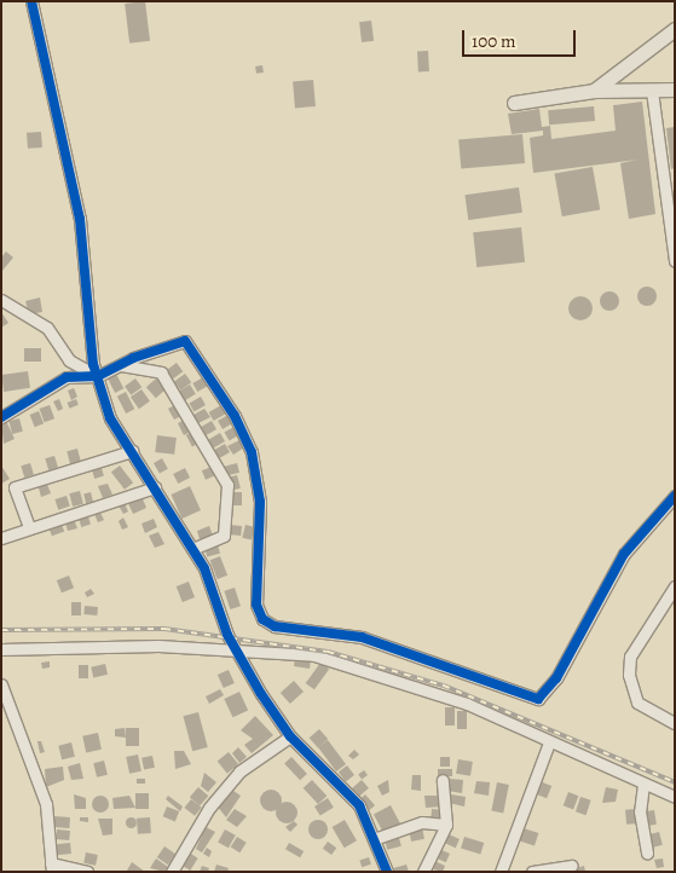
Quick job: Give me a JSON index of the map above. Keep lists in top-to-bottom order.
{
  "scale_bar": "100 m"
}
